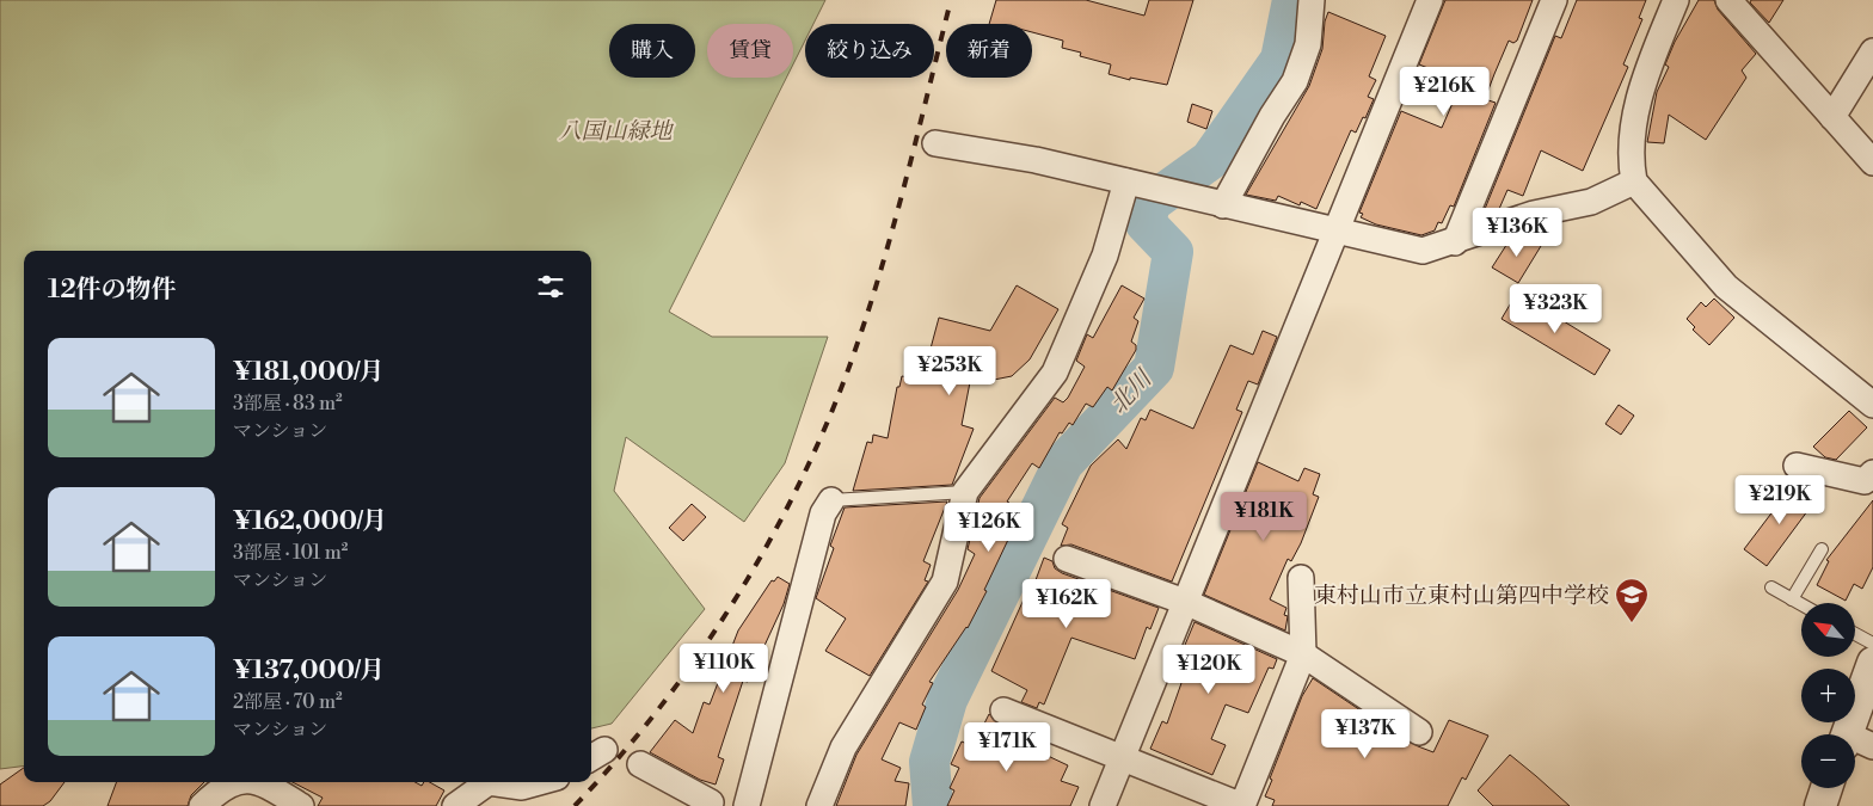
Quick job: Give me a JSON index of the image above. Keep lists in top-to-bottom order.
{
  "water": ["北川"],
  "parks": ["八国山緑地"],
  "places": {
    "school or university": ["東村山市立東村山第四中学校"]
  },
  "north": "top left",
  "page": {
    "chip": [
      "購入",
      "賃貸",
      "絞り込み",
      "新着"
    ],
    "price": [
      "¥216K",
      "¥136K",
      "¥323K",
      "¥253K",
      "¥219K",
      "¥181K",
      "¥126K",
      "¥162K",
      "¥110K",
      "¥120K",
      "¥137K",
      "¥171K"
    ],
    "heading": "12件の物件",
    "list": [
      {
        "name": "¥181,000/月",
        "note": "3部屋 · 83 m² · マンション"
      },
      {
        "name": "¥162,000/月",
        "note": "3部屋 · 101 m² · マンション"
      },
      {
        "name": "¥137,000/月",
        "note": "2部屋 · 70 m² · マンション"
      }
    ],
    "map_buttons": ["+", "−"]
  }
}
